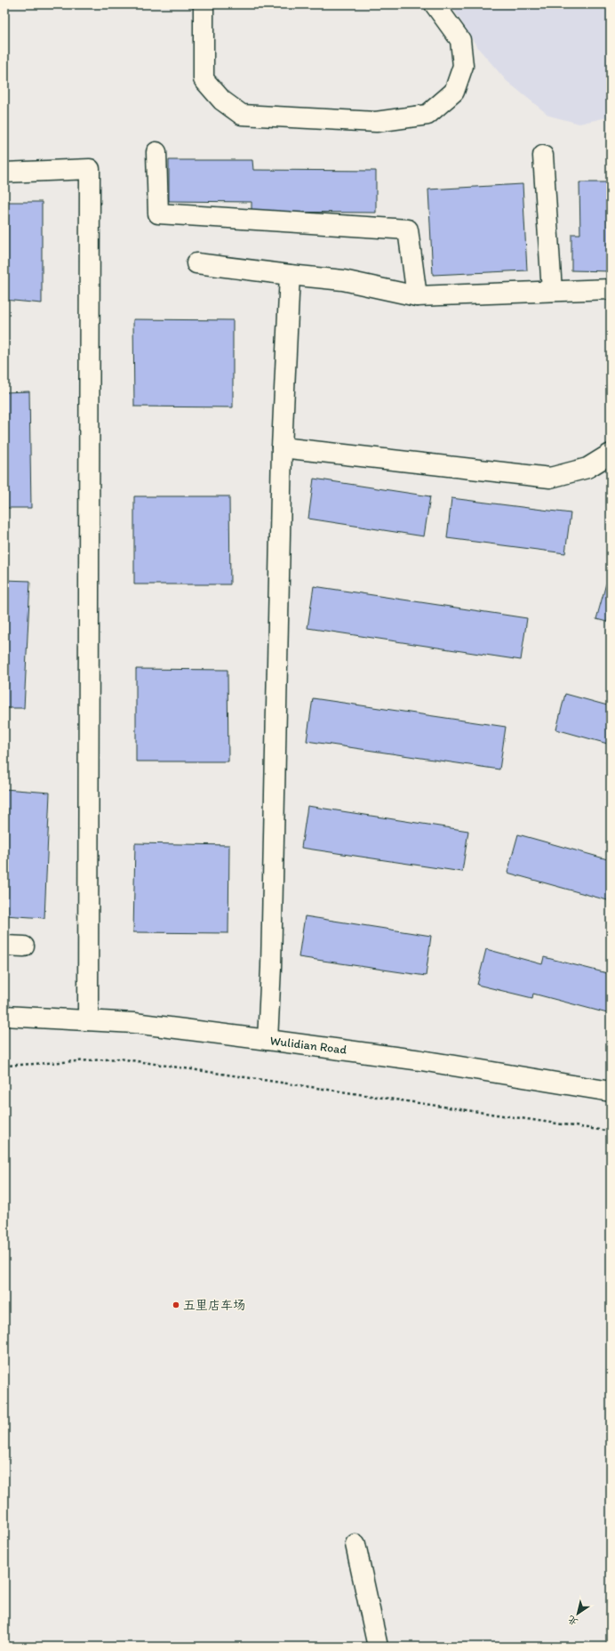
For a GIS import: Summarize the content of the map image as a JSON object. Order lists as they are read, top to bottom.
{
  "streets": {
    "street": ["Wulidian Road"]
  },
  "places": ["五里店车场"],
  "north": "bottom left"
}
